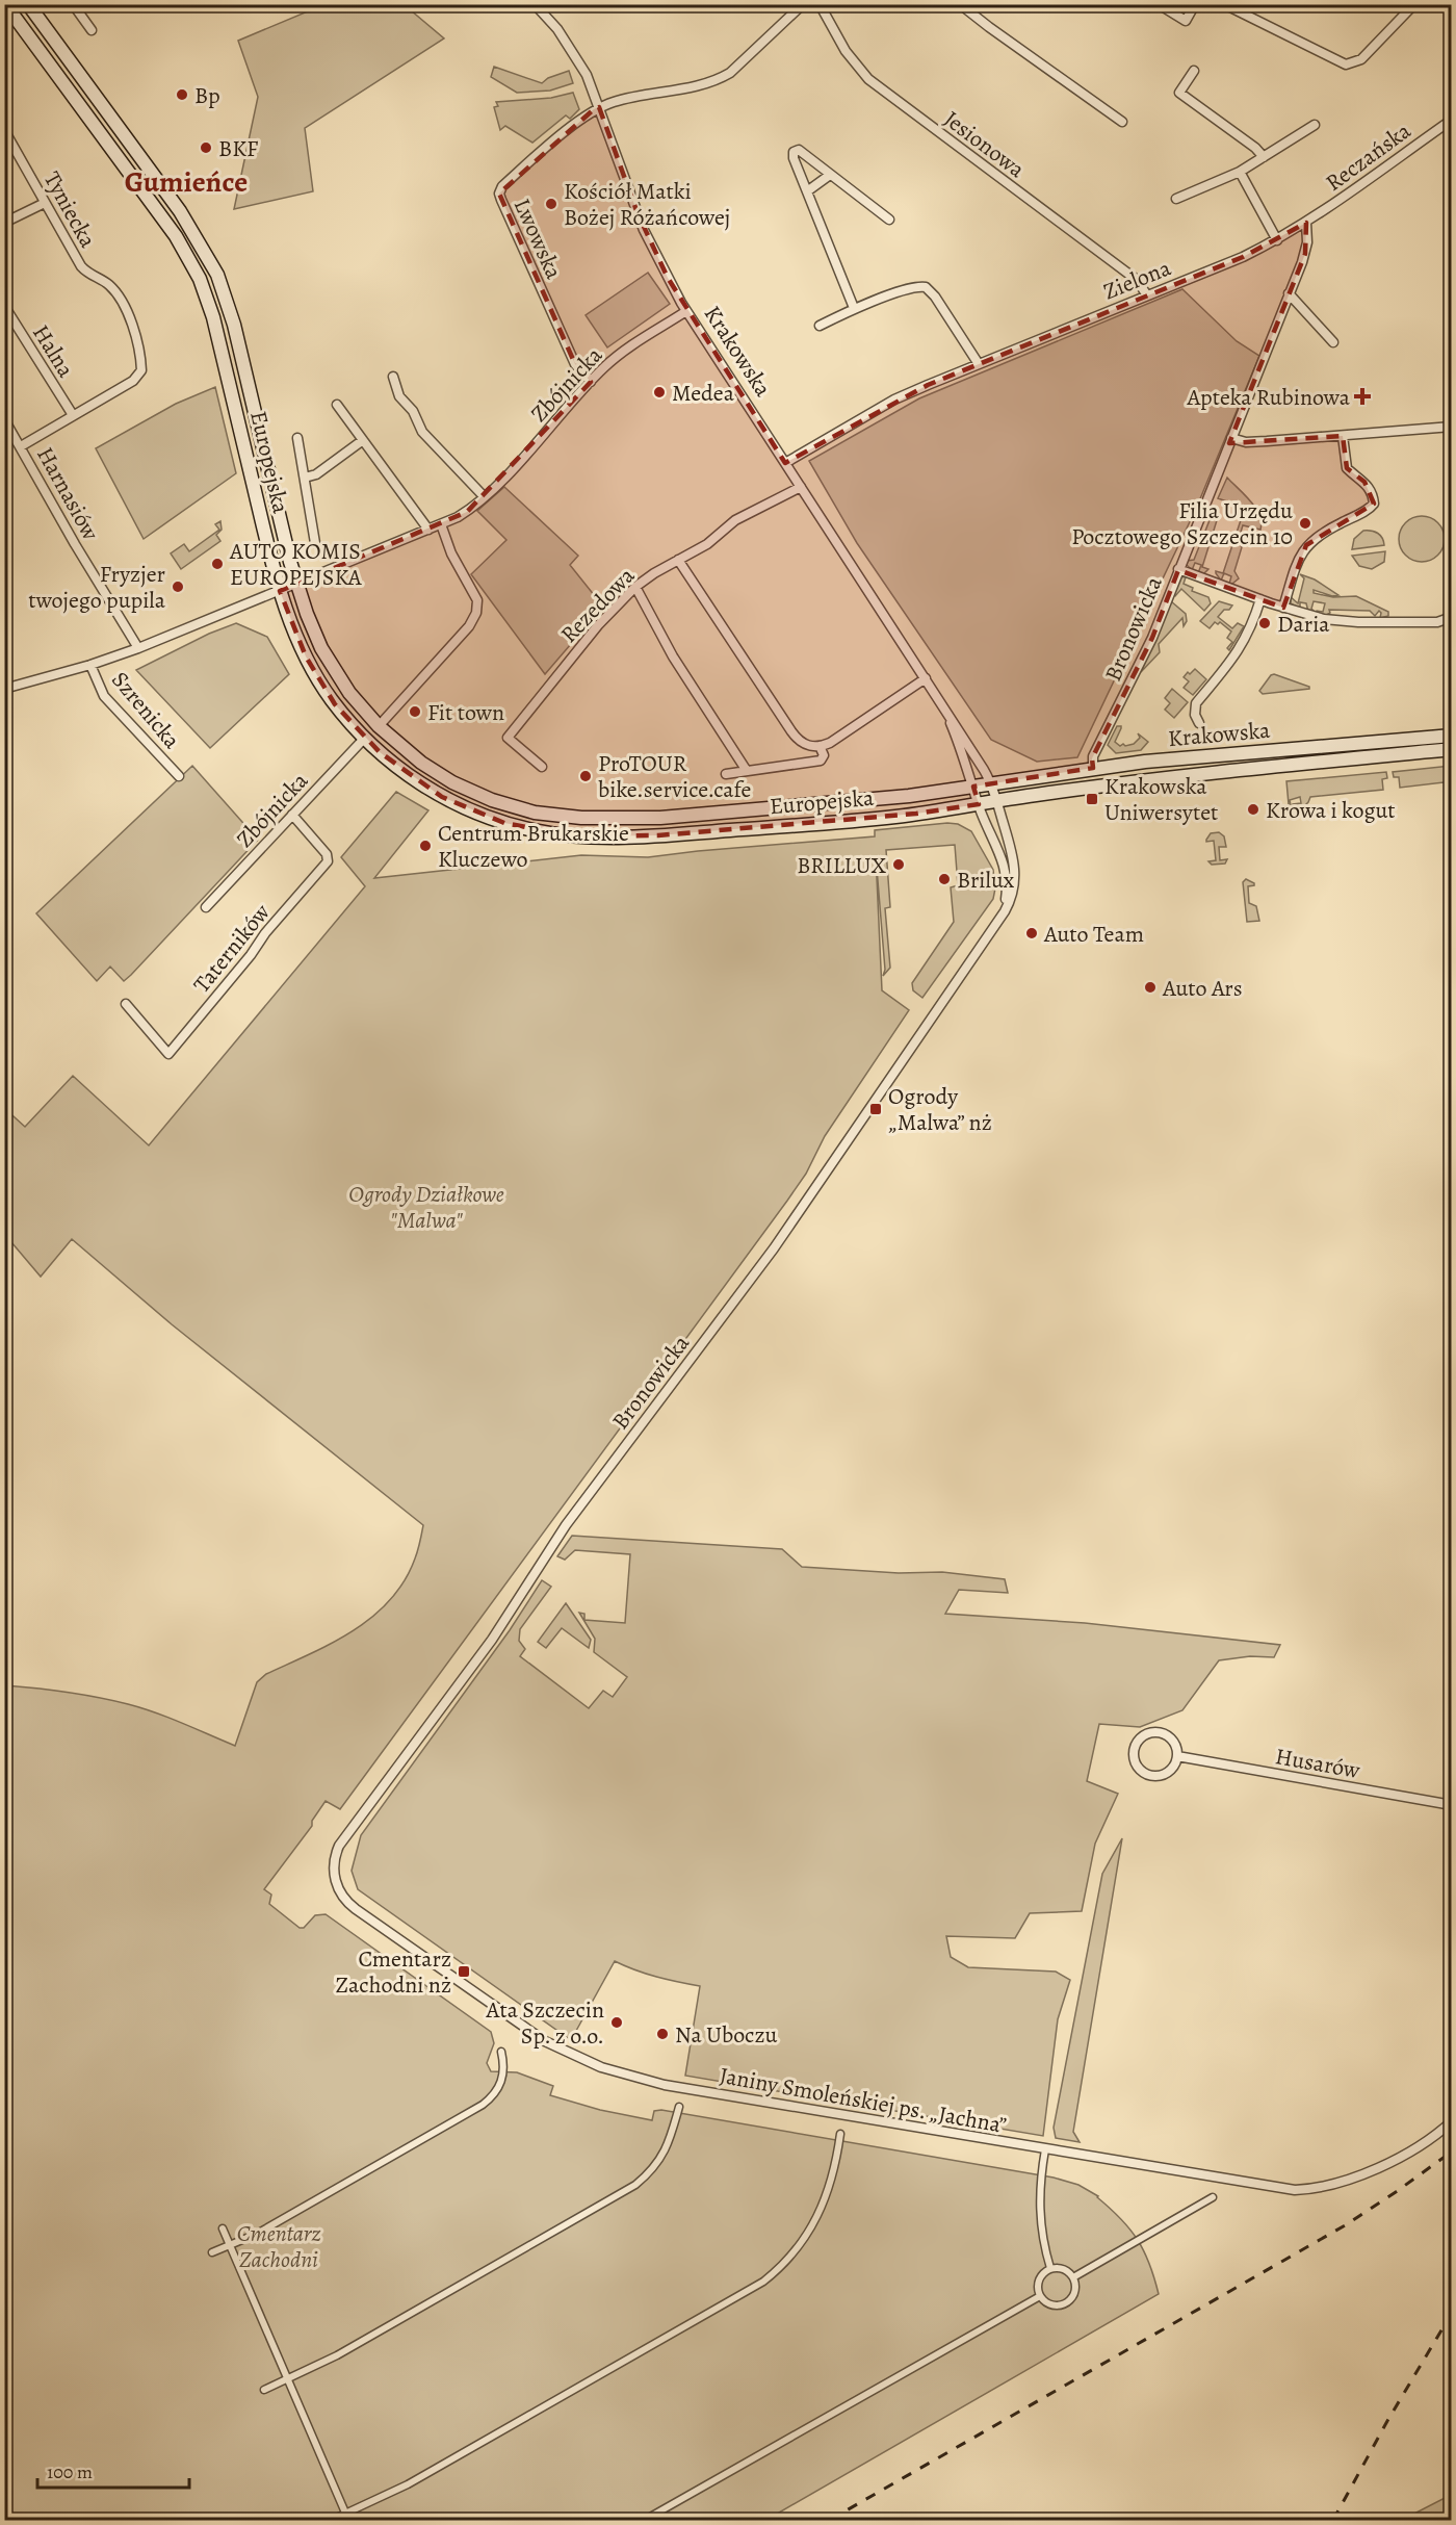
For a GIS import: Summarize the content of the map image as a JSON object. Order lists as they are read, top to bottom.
{
  "streets": {
    "main road": ["Krakowska", "Europejska"],
    "street": [
      "Jesionowa",
      "Reczańska",
      "Tyniecka",
      "Lwowska",
      "Zielona",
      "Halna",
      "Zbójnicka",
      "Harnasiów",
      "Rezedowa",
      "Bronowicka",
      "Szrenicka",
      "Taterników",
      "Husarów",
      "Janiny Smoleńskiej ps. „Jachna”"
    ]
  },
  "crossings": [
    ["Jesionowa", "Zielona"],
    ["Reczańska", "Zielona"],
    ["Reczańska", "Bronowicka"],
    ["Tyniecka", "Halna"],
    ["Tyniecka", "Harnasiów"],
    ["Lwowska", "Krakowska"],
    ["Lwowska", "Zbójnicka"],
    ["Zielona", "Krakowska"],
    ["Zielona", "Bronowicka"],
    ["Krakowska", "Zbójnicka"],
    ["Krakowska", "Europejska"],
    ["Krakowska", "Rezedowa"],
    ["Krakowska", "Bronowicka"],
    ["Zbójnicka", "Europejska"],
    ["Zbójnicka", "Harnasiów"],
    ["Zbójnicka", "Szrenicka"],
    ["Zbójnicka", "Taterników"],
    ["Europejska", "Bronowicka"],
    ["Bronowicka", "Janiny Smoleńskiej ps. „Jachna”"]
  ],
  "districts": ["Gumieńce"],
  "parks": ["Ogrody Działkowe \"Malwa\"", "Cmentarz Zachodni"],
  "places": {
    "other": [
      "Bp",
      "BKF",
      "Kościół Matki Bożej Różańcowej",
      "Medea",
      "Filia Urzędu Pocztowego Szczecin 10",
      "AUTO KOMIS EUROPEJSKA",
      "Fryzjer twojego pupila",
      "Daria",
      "Fit town",
      "ProTOUR bike.service.cafe",
      "Krowa i kogut",
      "Centrum Brukarskie Kluczewo",
      "BRILLUX",
      "Brilux",
      "Auto Team",
      "Auto Ars",
      "Ata Szczecin Sp. z o.o.",
      "Na Uboczu"
    ],
    "health": ["Apteka Rubinowa"],
    "transit": ["Krakowska Uniwersytet", "Ogrody „Malwa” nż", "Cmentarz Zachodni nż"]
  },
  "scale_bar": "100 m"
}
